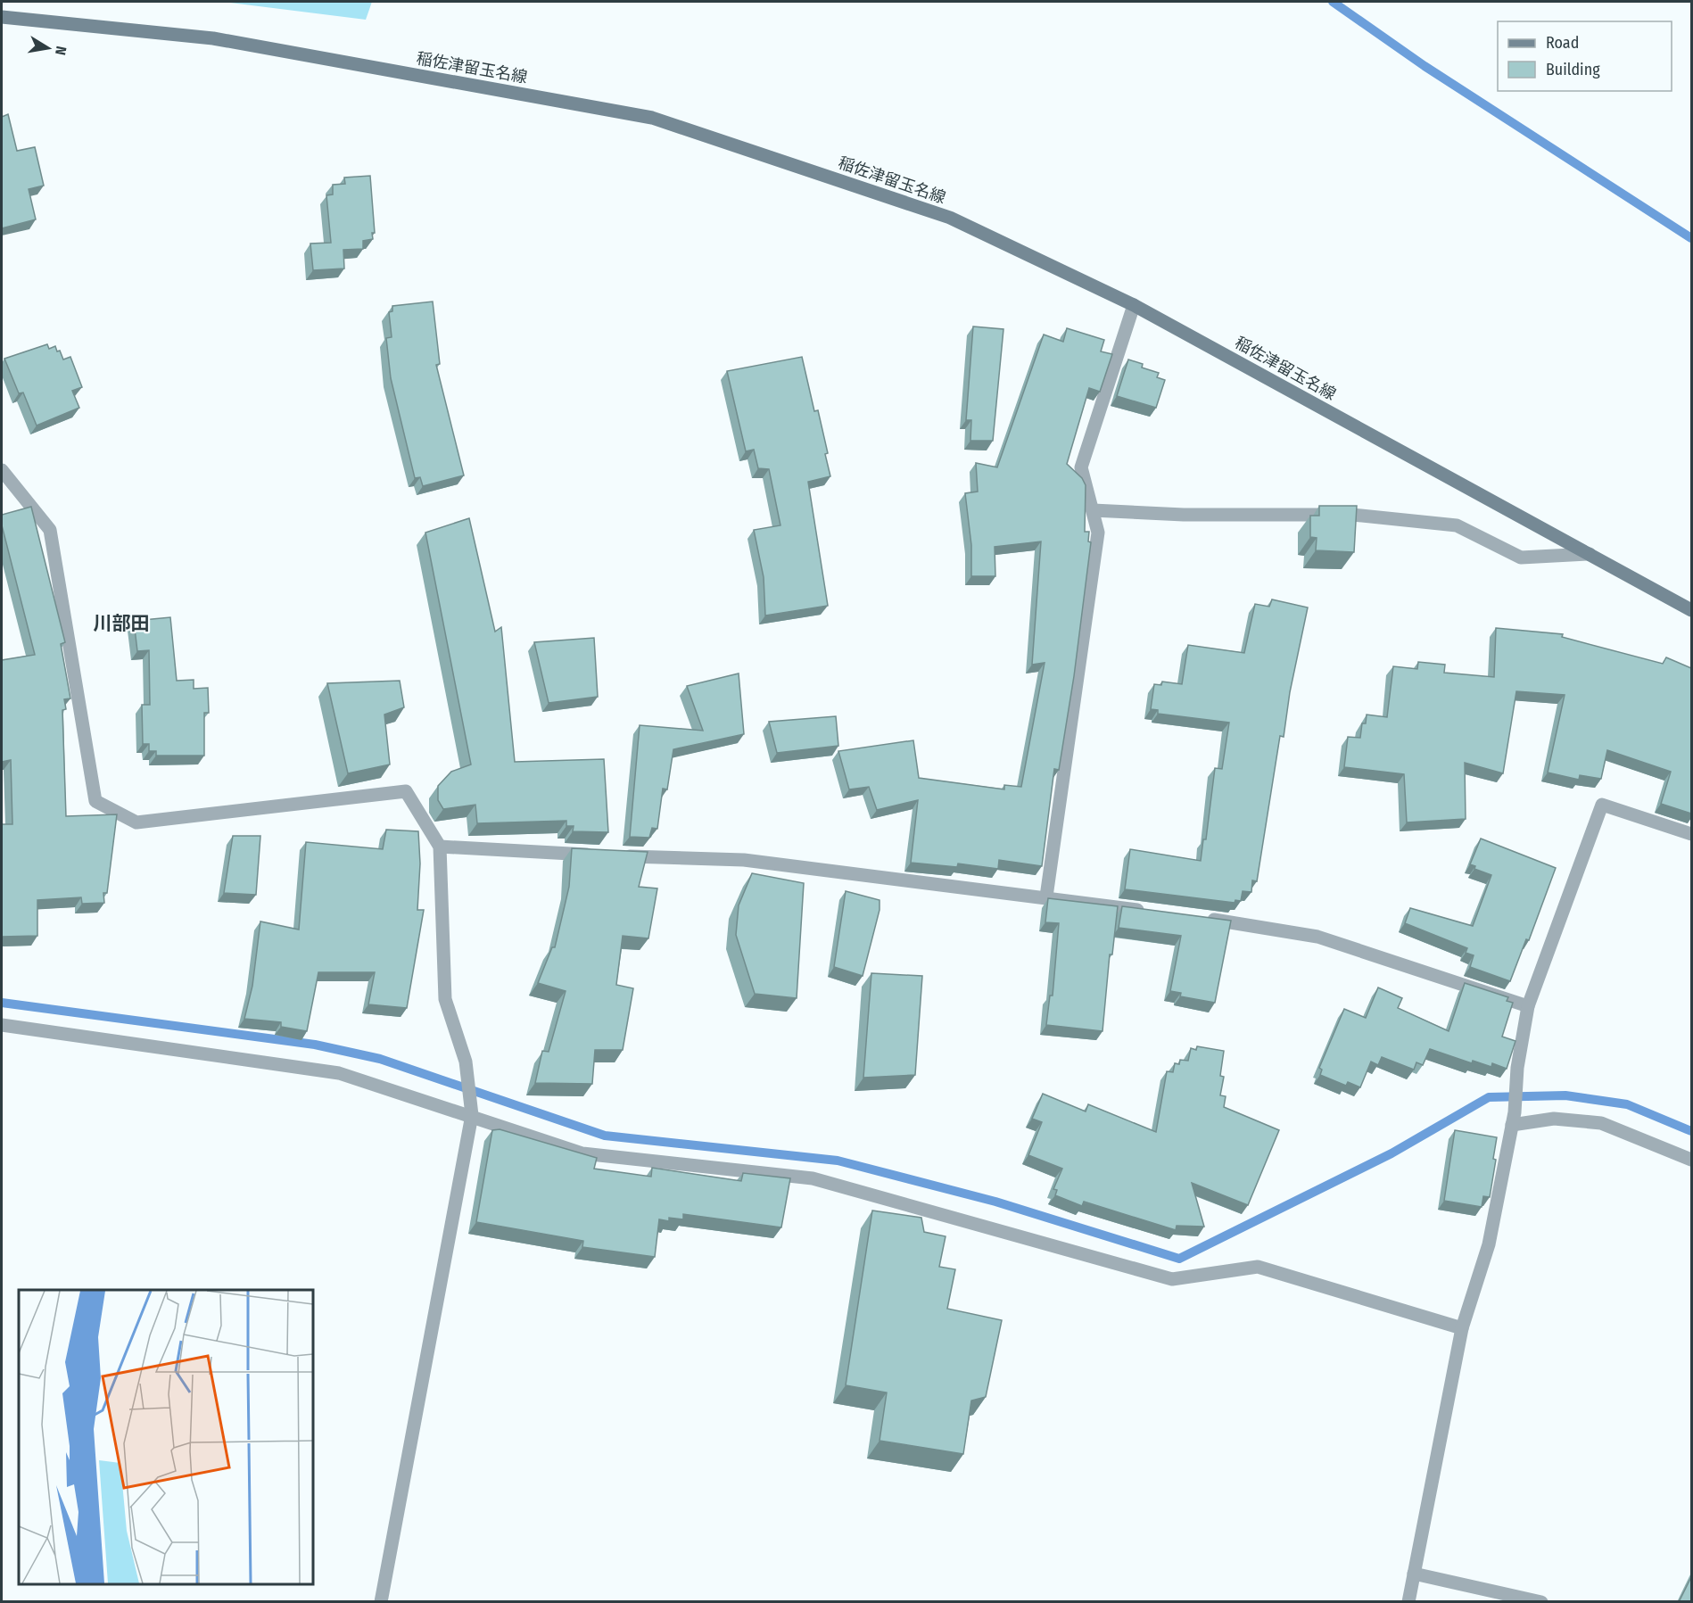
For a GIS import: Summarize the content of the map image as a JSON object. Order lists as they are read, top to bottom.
{
  "streets": {
    "main road": ["稲佐津留玉名線"]
  },
  "districts": ["川部田"],
  "legend": ["Road", "Building"],
  "north": "right"
}
